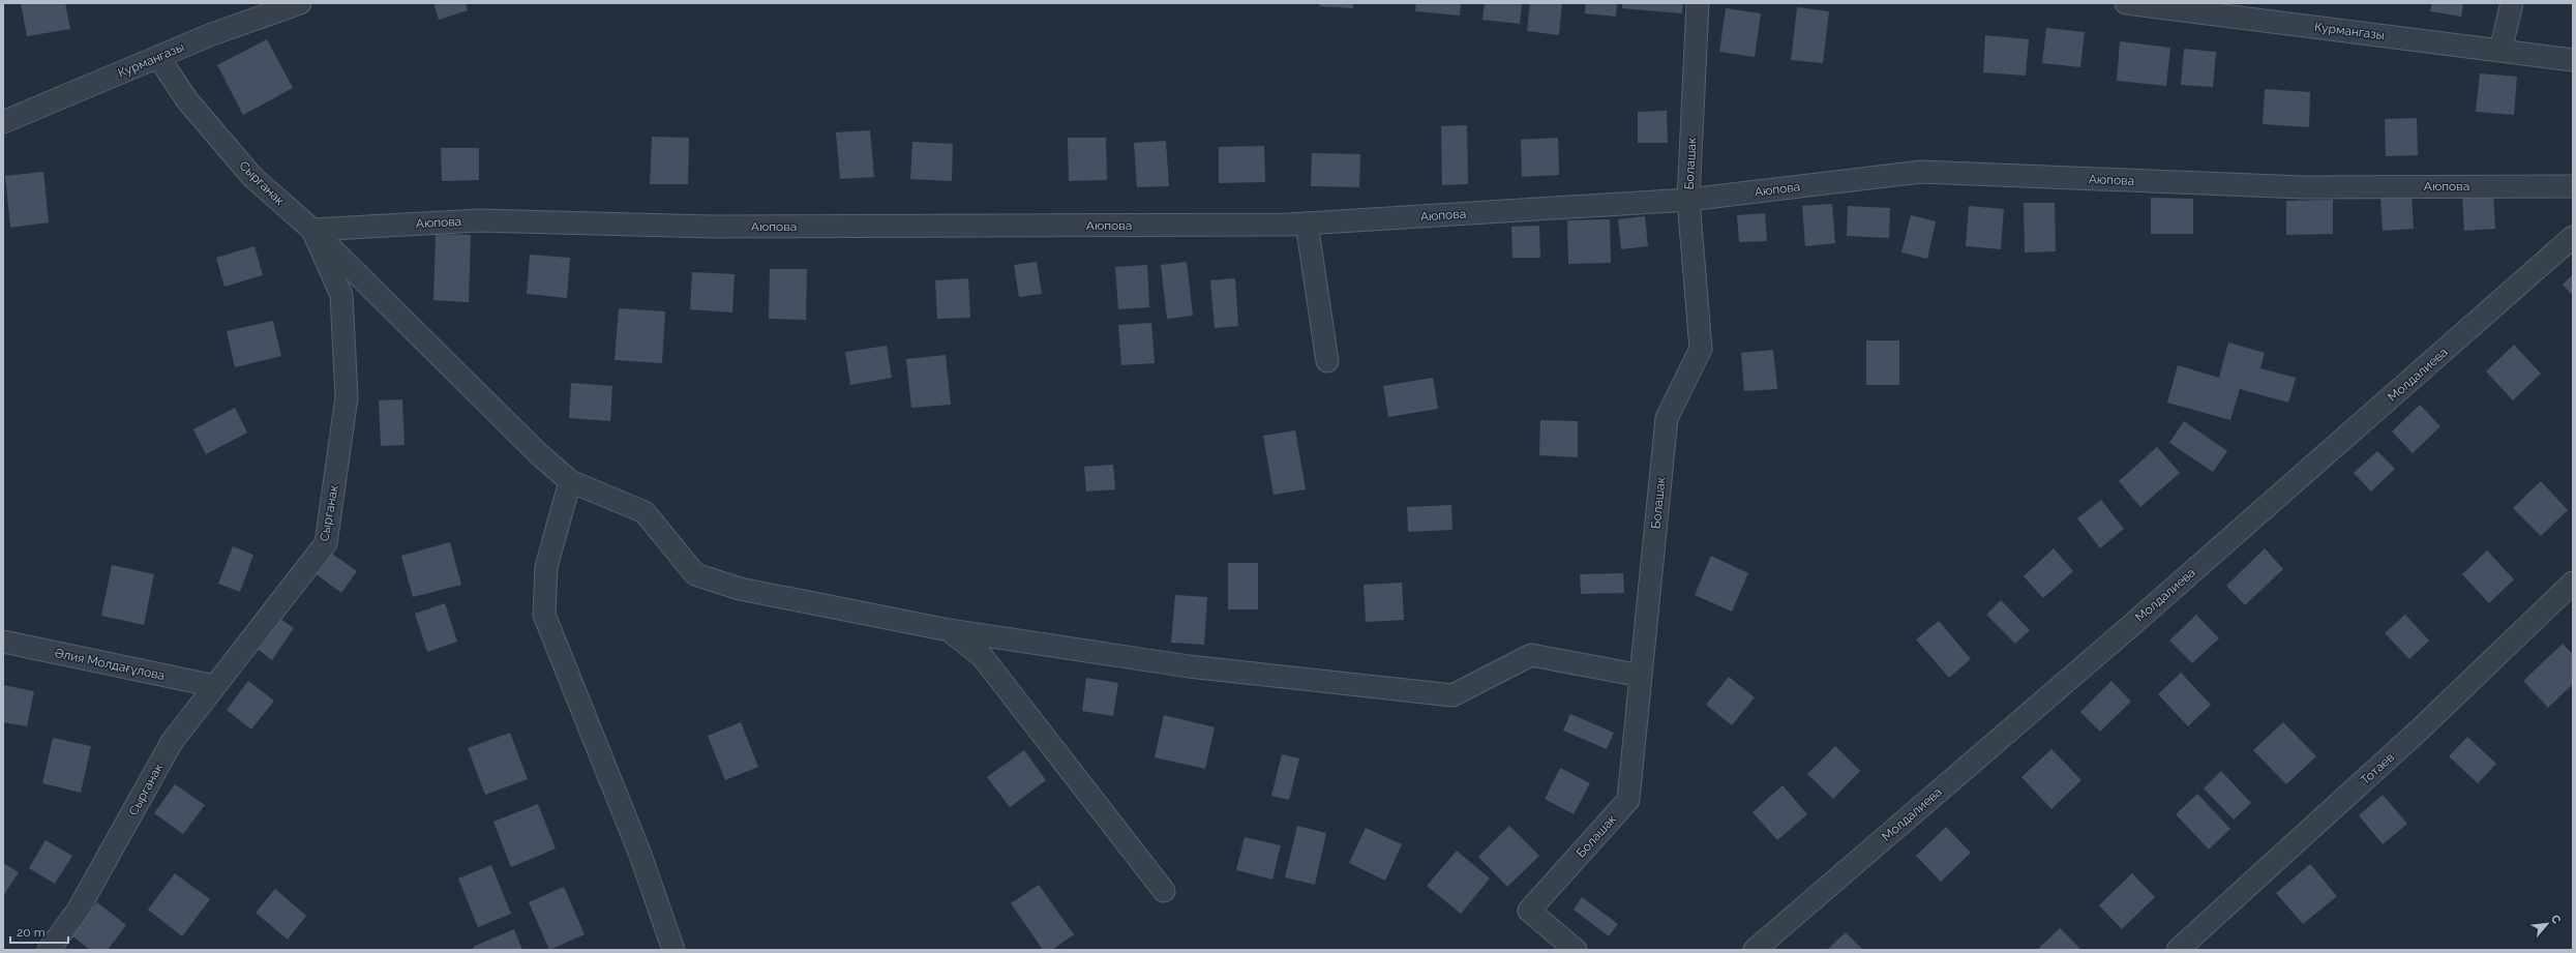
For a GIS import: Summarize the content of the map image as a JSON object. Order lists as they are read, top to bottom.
{
  "streets": {
    "street": [
      "Курмангазы",
      "Болашак",
      "Аюпова",
      "Сырганак",
      "Молдалиева",
      "Әлия Молдағұлова",
      "Тотаев"
    ]
  },
  "crossings": [
    ["Курмангазы", "Сырганак"],
    ["Болашак", "Аюпова"],
    ["Аюпова", "Сырганак"],
    ["Сырганак", "Әлия Молдағұлова"]
  ],
  "scale_bar": "20 m",
  "north": "top right"
}
